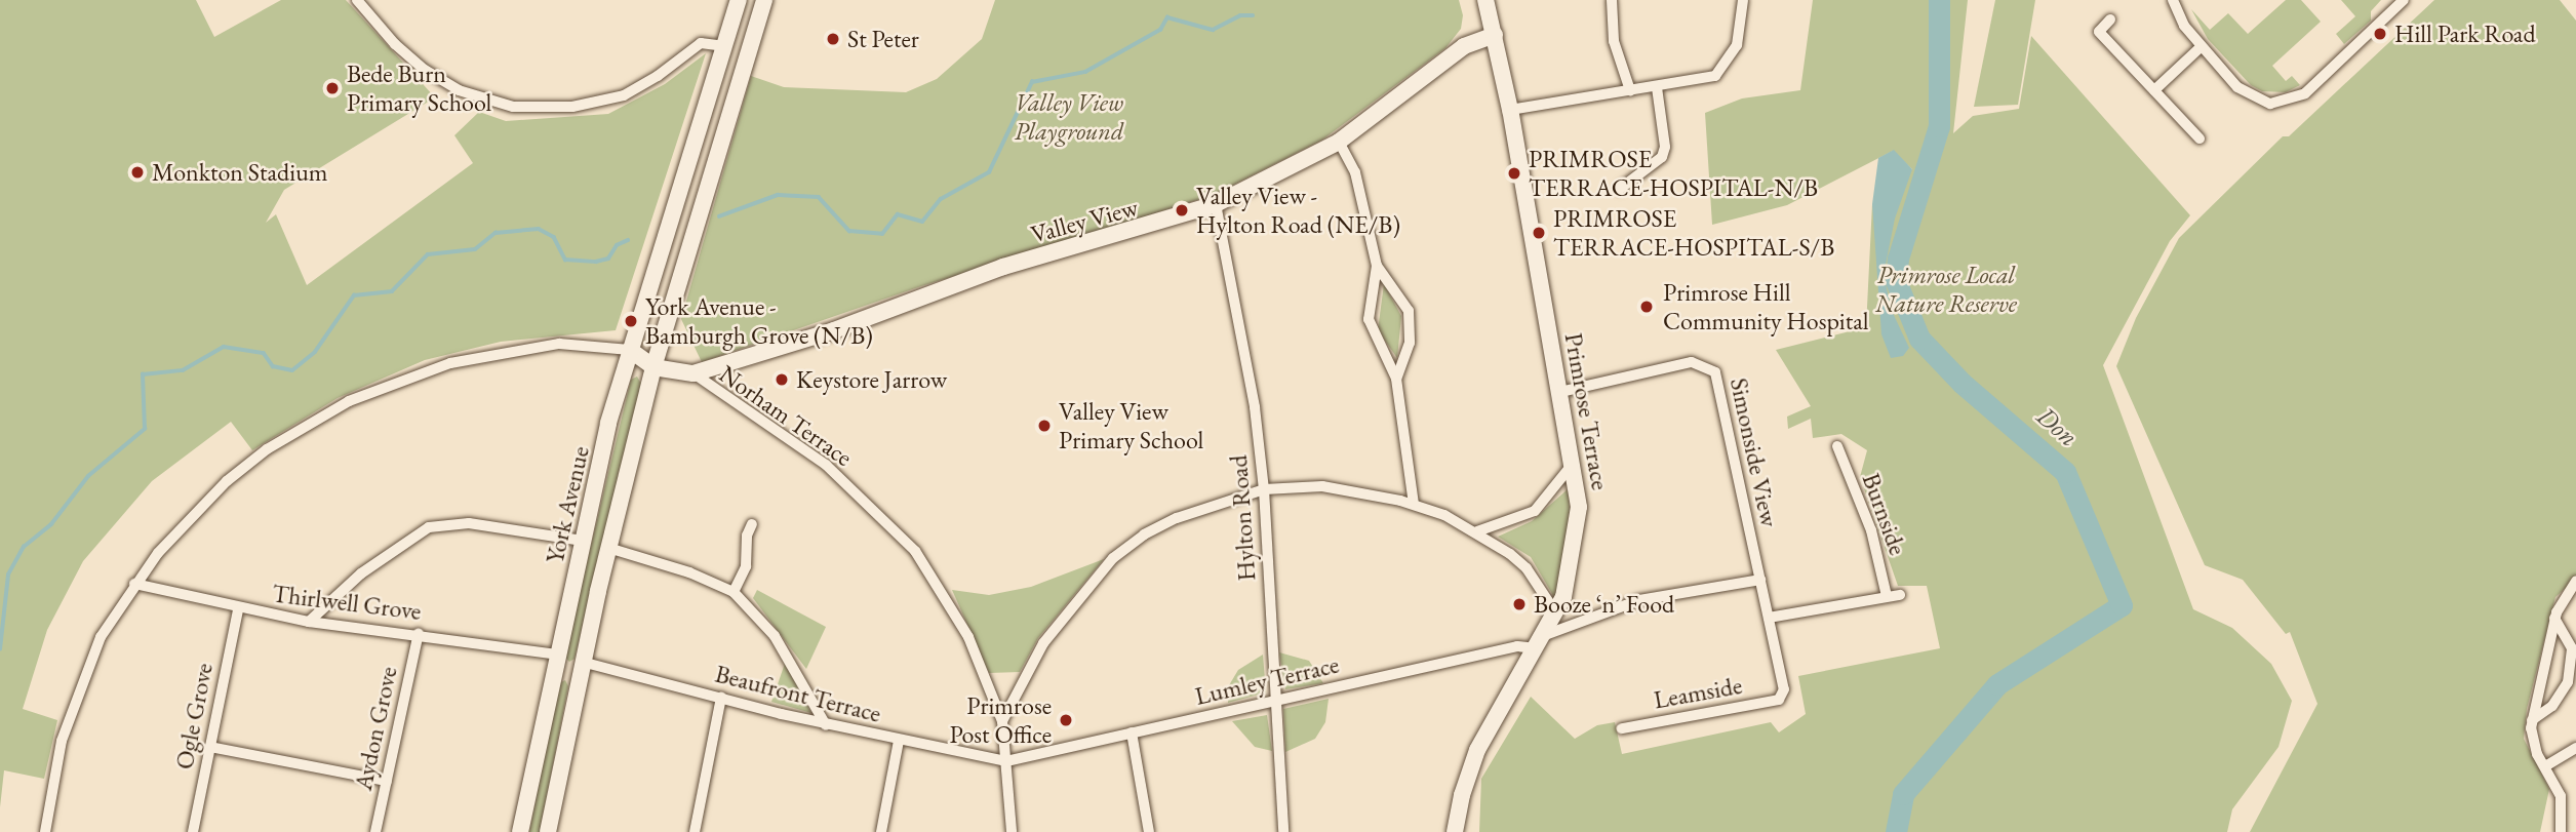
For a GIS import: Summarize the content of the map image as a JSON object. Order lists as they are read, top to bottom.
{
  "streets": {
    "main road": ["Valley View", "Primrose Terrace", "York Avenue"],
    "street": [
      "Norham Terrace",
      "Simonside View",
      "Burnside",
      "Hylton Road",
      "Thirlwell Grove",
      "Lumley Terrace",
      "Leamside",
      "Beaufront Terrace",
      "Ogle Grove",
      "Aydon Grove"
    ]
  },
  "crossings": [
    ["Valley View", "Primrose Terrace"],
    ["Valley View", "Norham Terrace"],
    ["Valley View", "York Avenue"],
    ["Valley View", "Hylton Road"],
    ["Primrose Terrace", "Simonside View"],
    ["Primrose Terrace", "Lumley Terrace"],
    ["Norham Terrace", "Lumley Terrace"],
    ["Norham Terrace", "Beaufront Terrace"],
    ["Simonside View", "Burnside"],
    ["Simonside View", "Lumley Terrace"],
    ["Simonside View", "Leamside"],
    ["York Avenue", "Thirlwell Grove"],
    ["York Avenue", "Beaufront Terrace"],
    ["Hylton Road", "Lumley Terrace"],
    ["Thirlwell Grove", "Ogle Grove"],
    ["Thirlwell Grove", "Aydon Grove"],
    ["Lumley Terrace", "Beaufront Terrace"]
  ],
  "water": ["Don"],
  "parks": ["Valley View Playground", "Primrose Local Nature Reserve"],
  "places": [
    "Hill Park Road",
    "St Peter",
    "Bede Burn Primary School",
    "Monkton Stadium",
    "PRIMROSE TERRACE-HOSPITAL-N/B",
    "Valley View - Hylton Road (NE/B)",
    "PRIMROSE TERRACE-HOSPITAL-S/B",
    "Primrose Hill Community Hospital",
    "York Avenue - Bamburgh Grove (N/B)",
    "Keystore Jarrow",
    "Valley View Primary School",
    "Booze ‘n’ Food",
    "Primrose Post Office"
  ]
}
